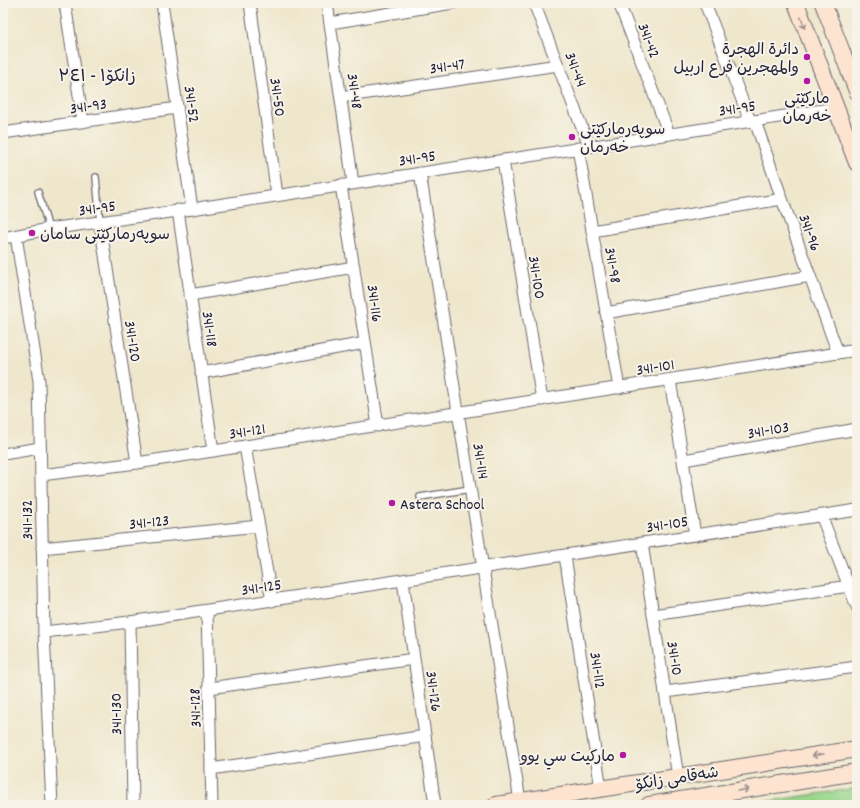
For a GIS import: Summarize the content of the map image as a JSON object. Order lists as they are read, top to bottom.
{
  "streets": {
    "main road": ["شەقامی زانکۆ"],
    "street": [
      "341-42",
      "341-47",
      "341-44",
      "341-48",
      "341-50",
      "341-52",
      "341-93",
      "341-95",
      "341-96",
      "341-98",
      "341-100",
      "341-116",
      "341-118",
      "341-120",
      "341-101",
      "341-103",
      "341-121",
      "341-114",
      "341-132",
      "341-123",
      "341-105",
      "341-125",
      "341-10",
      "341-112",
      "341-126",
      "341-128",
      "341-130"
    ]
  },
  "crossings": [
    ["341-42", "341-95"],
    ["341-47", "341-44"],
    ["341-47", "341-48"],
    ["341-44", "341-95"],
    ["341-48", "341-95"],
    ["341-50", "341-95"],
    ["341-52", "341-93"],
    ["341-52", "341-95"],
    ["341-95", "341-96"],
    ["341-95", "341-98"],
    ["341-95", "341-100"],
    ["341-95", "341-116"],
    ["341-95", "341-118"],
    ["341-95", "341-120"],
    ["341-95", "341-114"],
    ["341-95", "341-132"],
    ["341-96", "341-101"],
    ["341-98", "341-101"],
    ["341-100", "341-101"],
    ["341-116", "341-121"],
    ["341-118", "341-121"],
    ["341-120", "341-121"],
    ["341-101", "341-121"],
    ["341-101", "341-114"],
    ["341-121", "341-114"],
    ["341-121", "341-132"],
    ["341-114", "341-105"],
    ["341-114", "341-125"],
    ["341-114", "شەقامی زانکۆ"],
    ["341-132", "341-123"],
    ["341-132", "341-125"],
    ["341-105", "341-125"],
    ["341-105", "341-10"],
    ["341-105", "341-112"],
    ["341-125", "341-126"],
    ["341-125", "341-128"],
    ["341-125", "341-130"],
    ["341-10", "شەقامی زانکۆ"],
    ["341-112", "شەقامی زانکۆ"]
  ],
  "districts": ["زانکۆ١ - ٣٤١"],
  "places": [
    "دائرة الهجرة والمهجرين فرع اربيل",
    "مارکێتی خەرمان",
    "سوپەرمارکێتی خەرمان",
    "سوپەرمارکێتی سامان",
    "Astera School",
    "ماركيت سي يوو"
  ]
}
